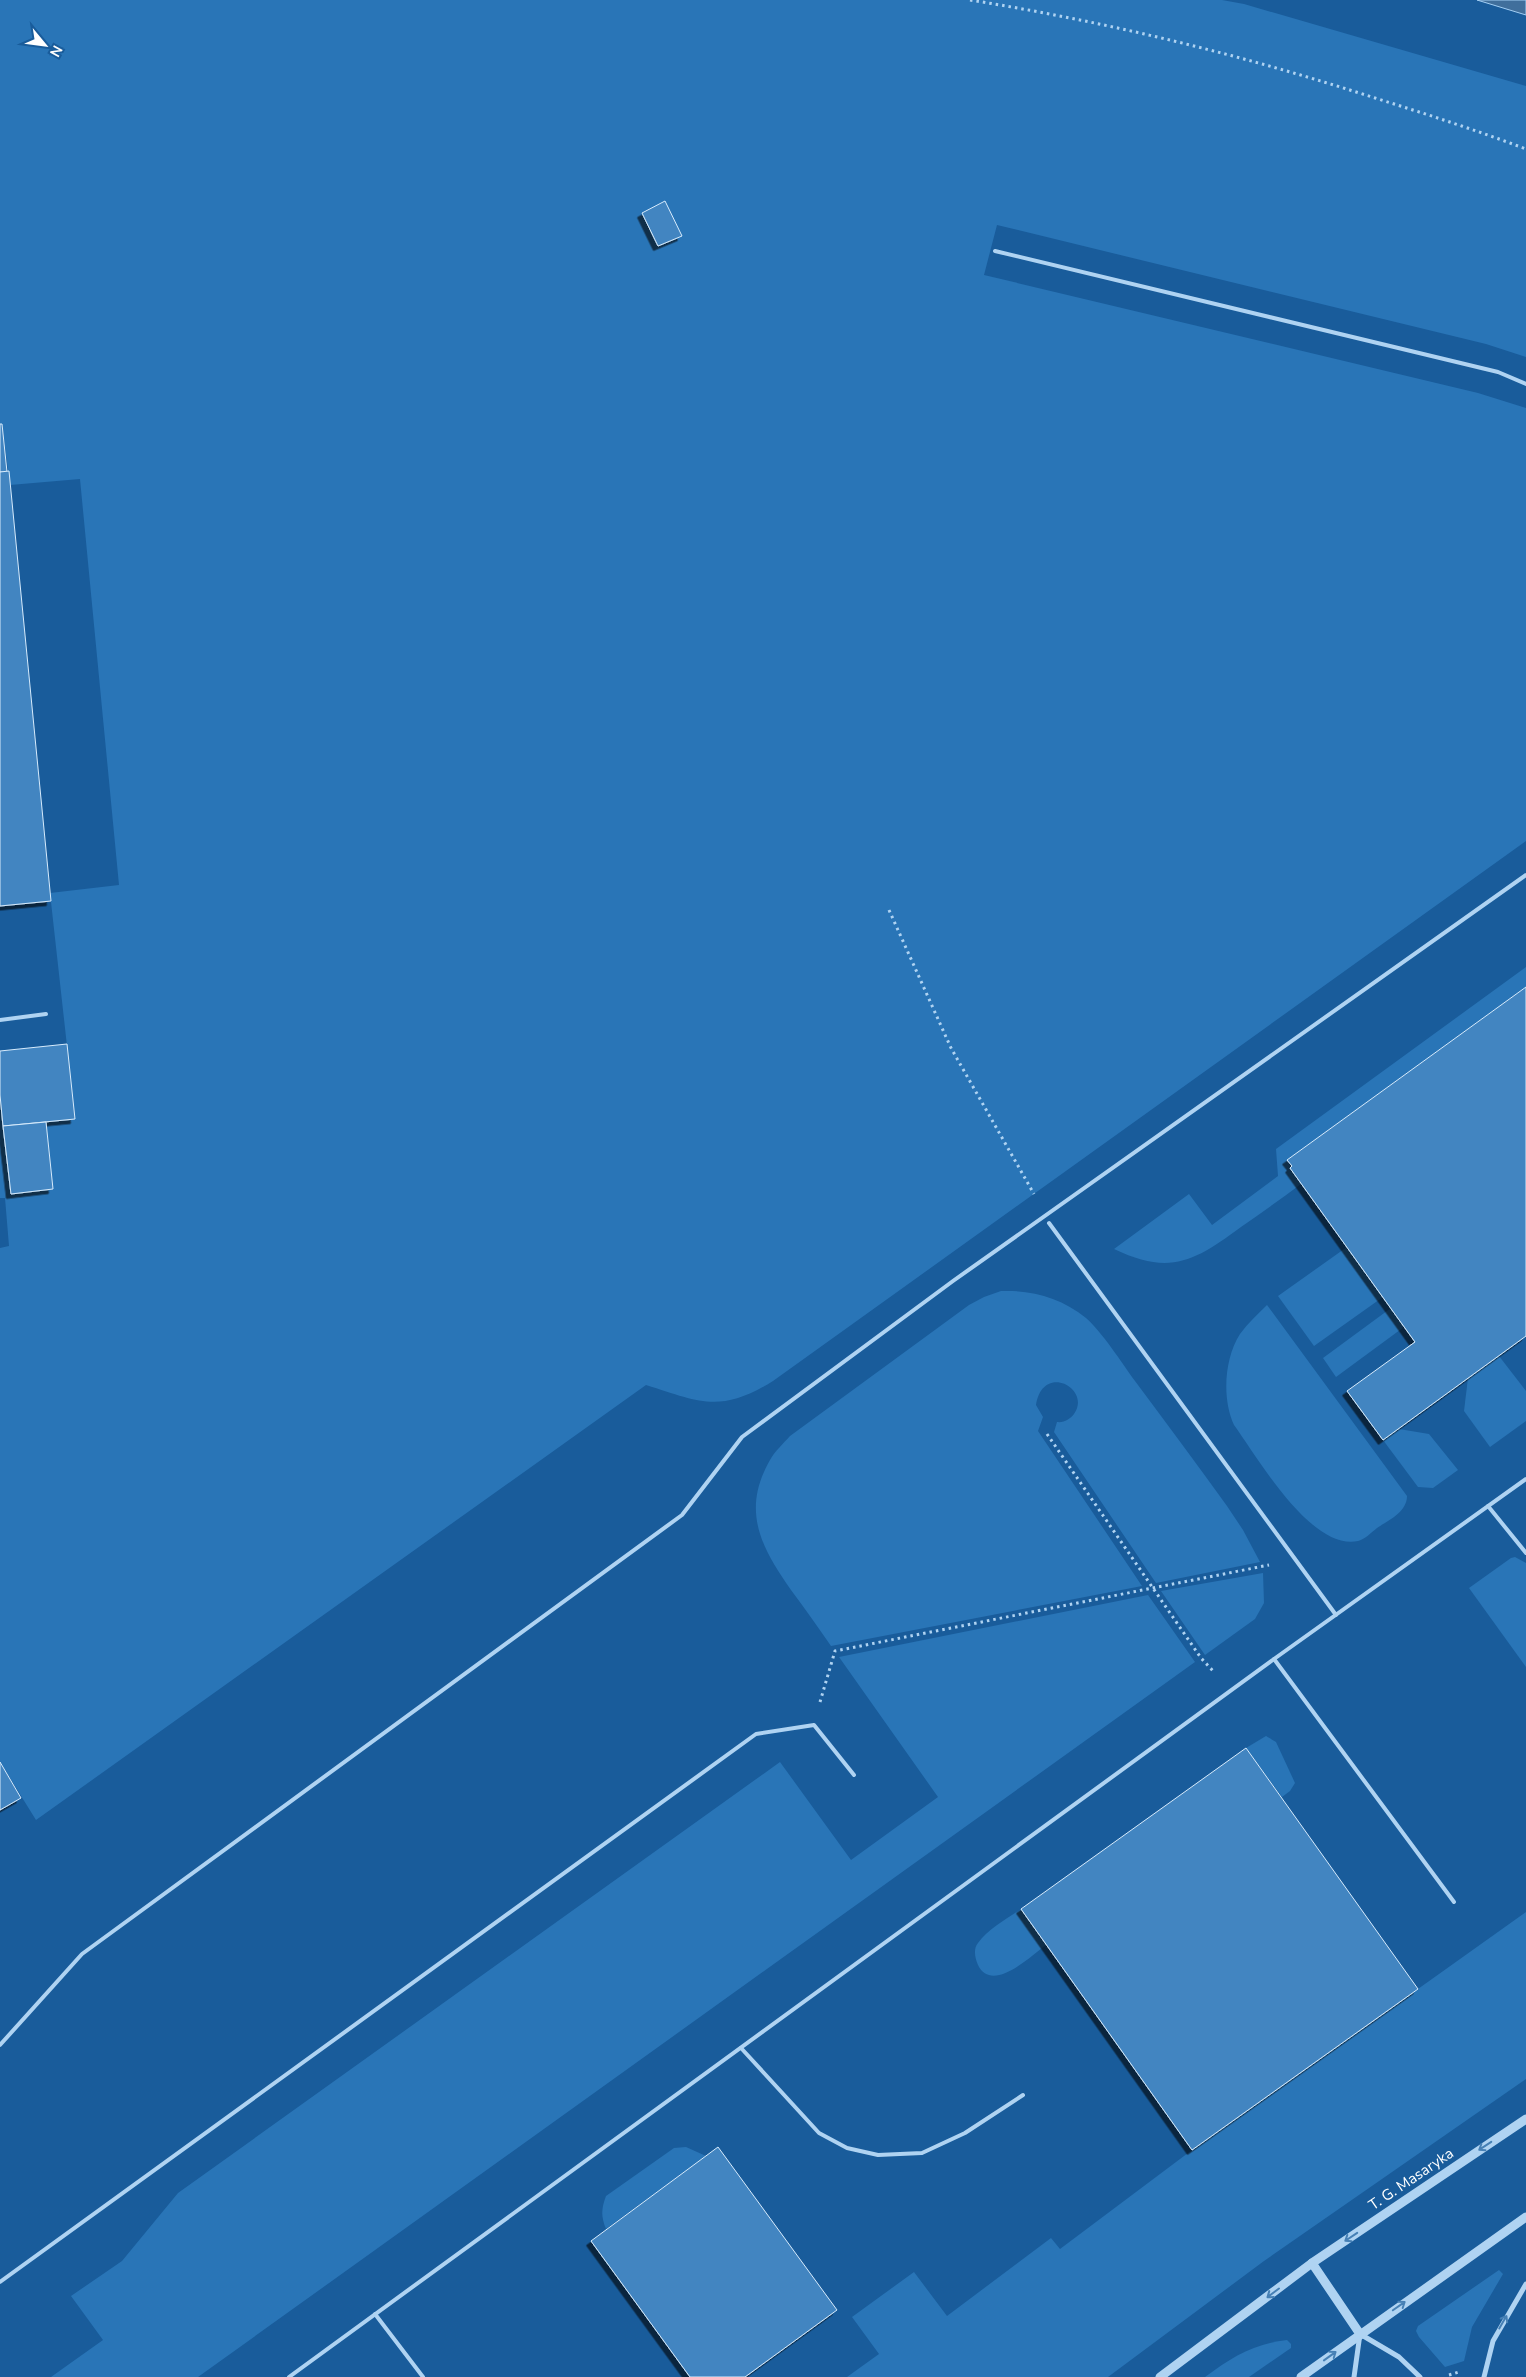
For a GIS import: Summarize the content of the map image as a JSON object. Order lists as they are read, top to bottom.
{
  "streets": {
    "street": ["T. G. Masaryka"]
  },
  "one_way": ["T. G. Masaryka"],
  "north": "bottom right"
}
